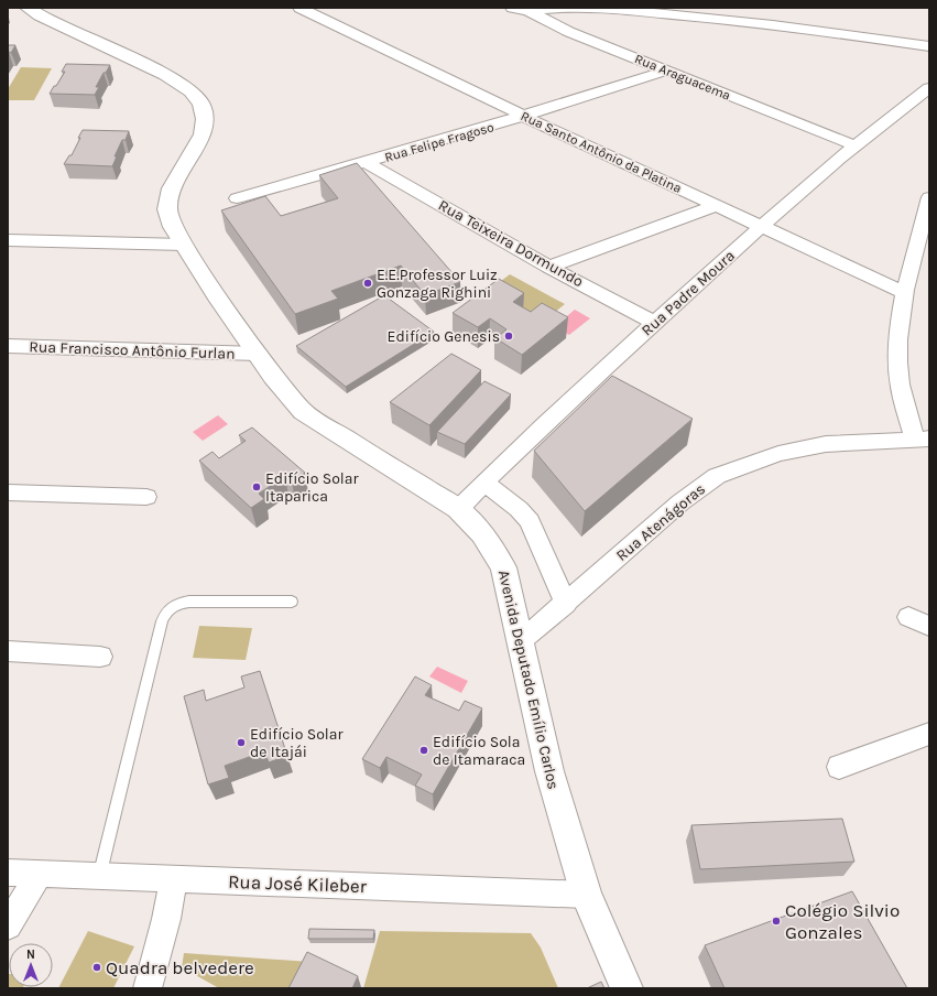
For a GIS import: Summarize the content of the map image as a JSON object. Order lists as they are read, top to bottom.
{
  "streets": {
    "main road": ["Avenida Deputado Emílio Carlos"],
    "street": [
      "Rua Araguacema",
      "Rua Felipe Fragoso",
      "Rua Santo Antônio da Platina",
      "Rua Teixeira Dormundo",
      "Rua Padre Moura",
      "Rua Francisco Antônio Furlan",
      "Rua Atenágoras",
      "Rua José Kileber"
    ]
  },
  "crossings": [
    ["Rua Araguacema", "Rua Felipe Fragoso"],
    ["Rua Araguacema", "Rua Padre Moura"],
    ["Rua Felipe Fragoso", "Rua Santo Antônio da Platina"],
    ["Rua Felipe Fragoso", "Rua Teixeira Dormundo"],
    ["Rua Santo Antônio da Platina", "Rua Padre Moura"],
    ["Rua Teixeira Dormundo", "Rua Padre Moura"],
    ["Rua Padre Moura", "Avenida Deputado Emílio Carlos"],
    ["Rua Francisco Antônio Furlan", "Avenida Deputado Emílio Carlos"],
    ["Rua Atenágoras", "Avenida Deputado Emílio Carlos"],
    ["Avenida Deputado Emílio Carlos", "Rua José Kileber"]
  ],
  "places": [
    "E.E.Professor Luiz Gonzaga Righini",
    "Edifício Genesis",
    "Edifício Solar Itaparica",
    "Edifício Solar de Itajái",
    "Edifício Sola de Itamaraca",
    "Colégio Silvio Gonzales",
    "Quadra belvedere"
  ],
  "north": "top"
}
